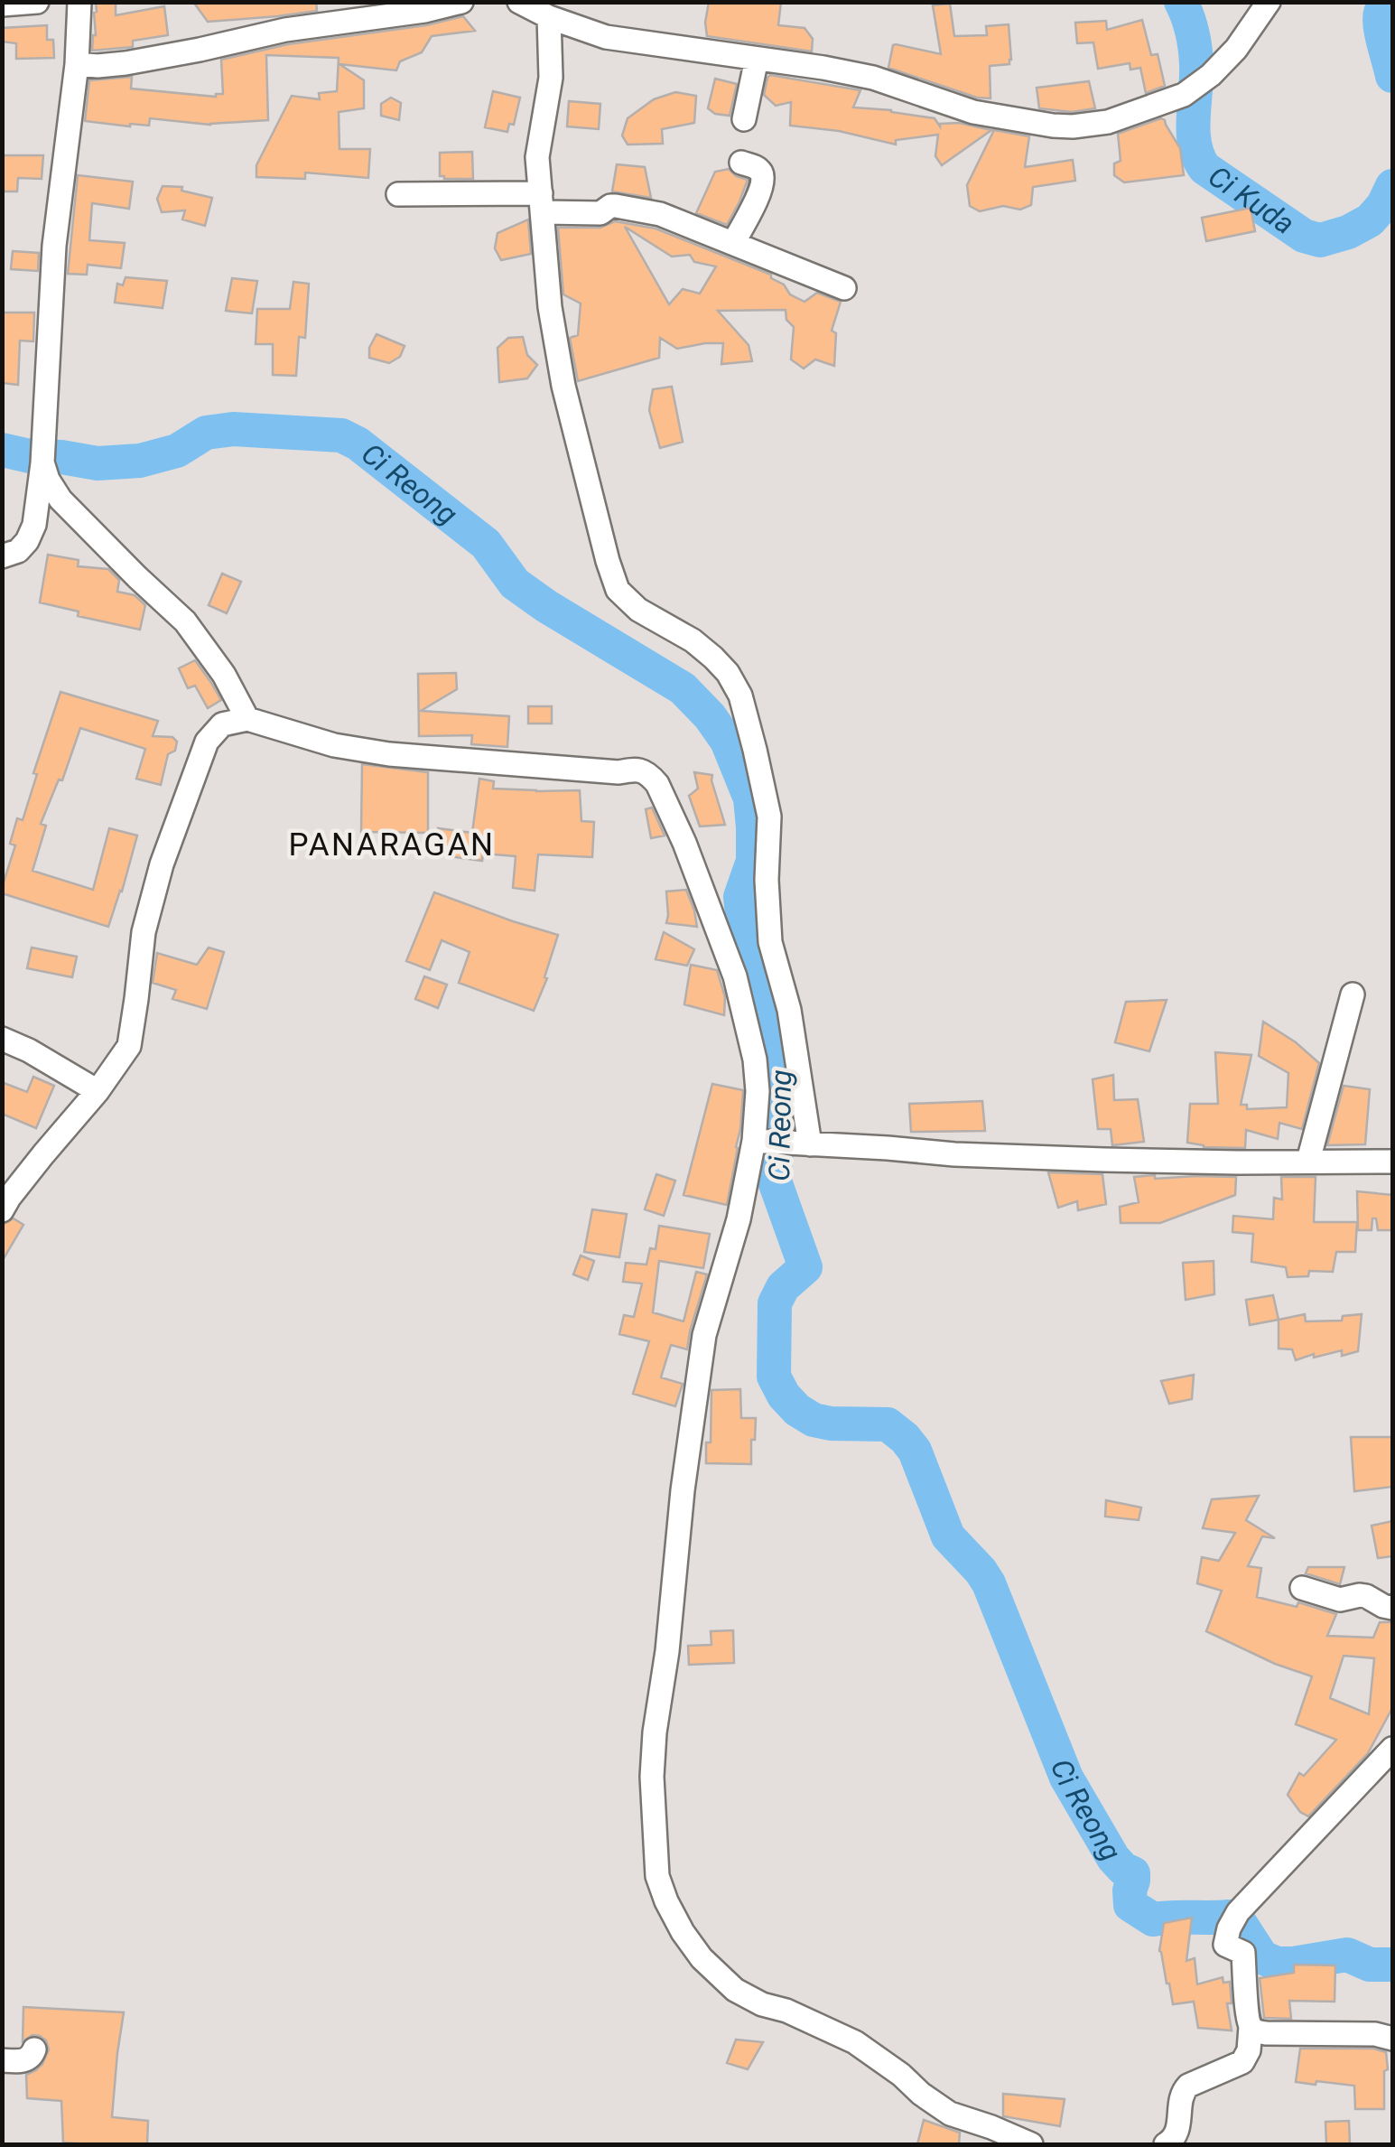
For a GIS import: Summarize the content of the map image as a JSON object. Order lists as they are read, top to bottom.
{
  "districts": ["PANARAGAN"],
  "water": ["Ci Kuda", "Ci Reong"]
}
